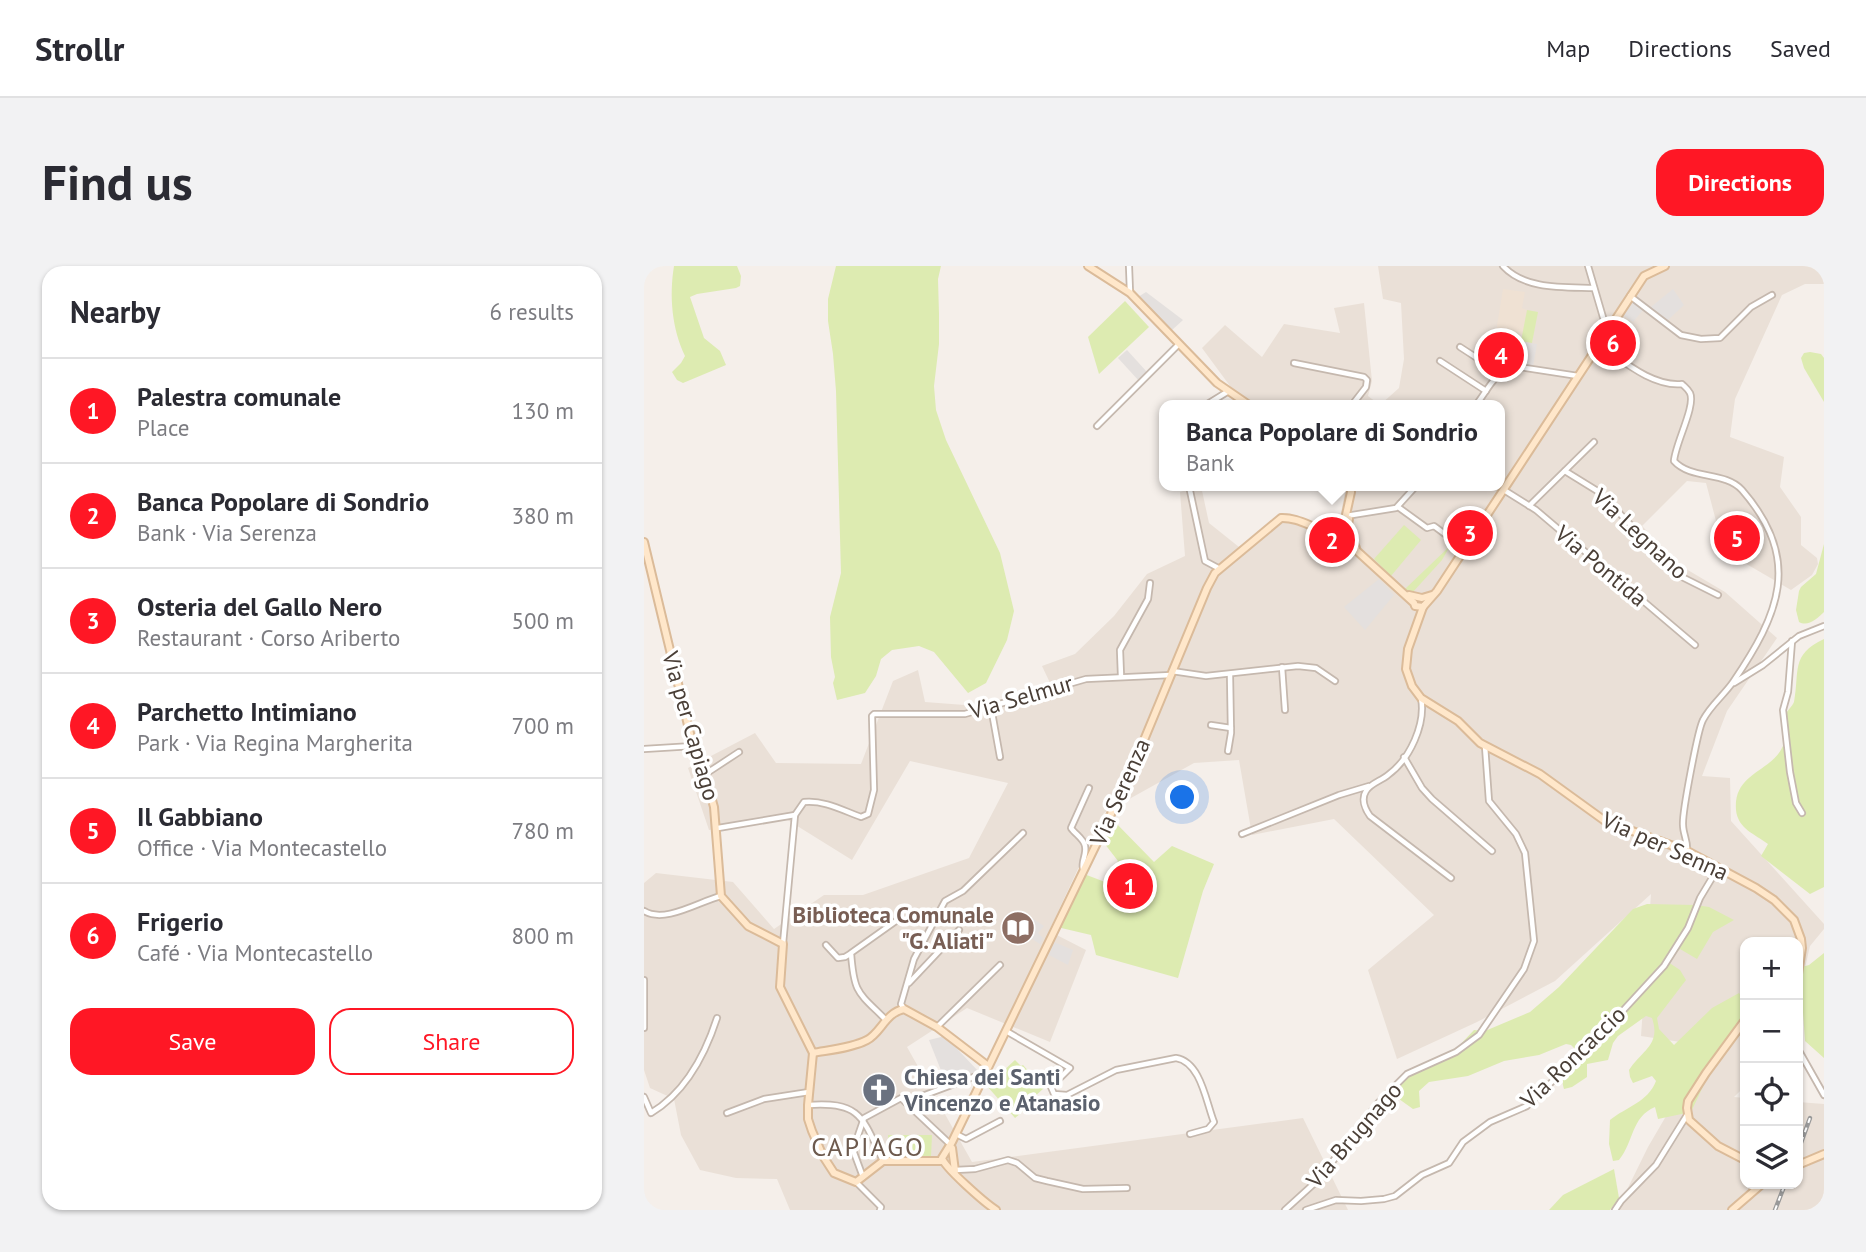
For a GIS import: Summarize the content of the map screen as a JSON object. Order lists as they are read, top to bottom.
{
  "streets": {
    "street": [
      "Via Legnano",
      "Via Pontida",
      "Via Selmur",
      "Via per Capiago",
      "Via Serenza",
      "Via per Senna",
      "Via Roncaccio",
      "Via Brugnago"
    ]
  },
  "crossings": [
    ["Via Selmur", "Via Serenza"],
    ["Via per Senna", "Via Roncaccio"],
    ["Via per Senna", "Via Brugnago"]
  ],
  "districts": ["CAPIAGO"],
  "places": {
    "library": ["Biblioteca Comunale \"G. Aliati\""],
    "church": ["Chiesa dei Santi Vincenzo e Atanasio"]
  },
  "page": {
    "header": "Strollr",
    "nav": ["Map", "Directions", "Saved"],
    "buttons": [
      "Directions",
      ["Save", "Share"]
    ],
    "title": "Find us",
    "heading": ["Nearby", "6 results"],
    "pins": [
      "6",
      "4",
      "3",
      "5",
      "2",
      "1"
    ],
    "list": [
      {
        "mark": "1",
        "name": "Palestra comunale",
        "note": "Place",
        "value": "130 m"
      },
      {
        "mark": "2",
        "name": "Banca Popolare di Sondrio",
        "note": "Bank · Via Serenza",
        "value": "380 m"
      },
      {
        "mark": "3",
        "name": "Osteria del Gallo Nero",
        "note": "Restaurant · Corso Ariberto",
        "value": "500 m"
      },
      {
        "mark": "4",
        "name": "Parchetto Intimiano",
        "note": "Park · Via Regina Margherita",
        "value": "700 m"
      },
      {
        "mark": "5",
        "name": "Il Gabbiano",
        "note": "Office · Via Montecastello",
        "value": "780 m"
      },
      {
        "mark": "6",
        "name": "Frigerio",
        "note": "Café · Via Montecastello",
        "value": "800 m"
      }
    ],
    "popup": ["Banca Popolare di Sondrio", "Bank"],
    "map_buttons": ["+", "−"]
  }
}
